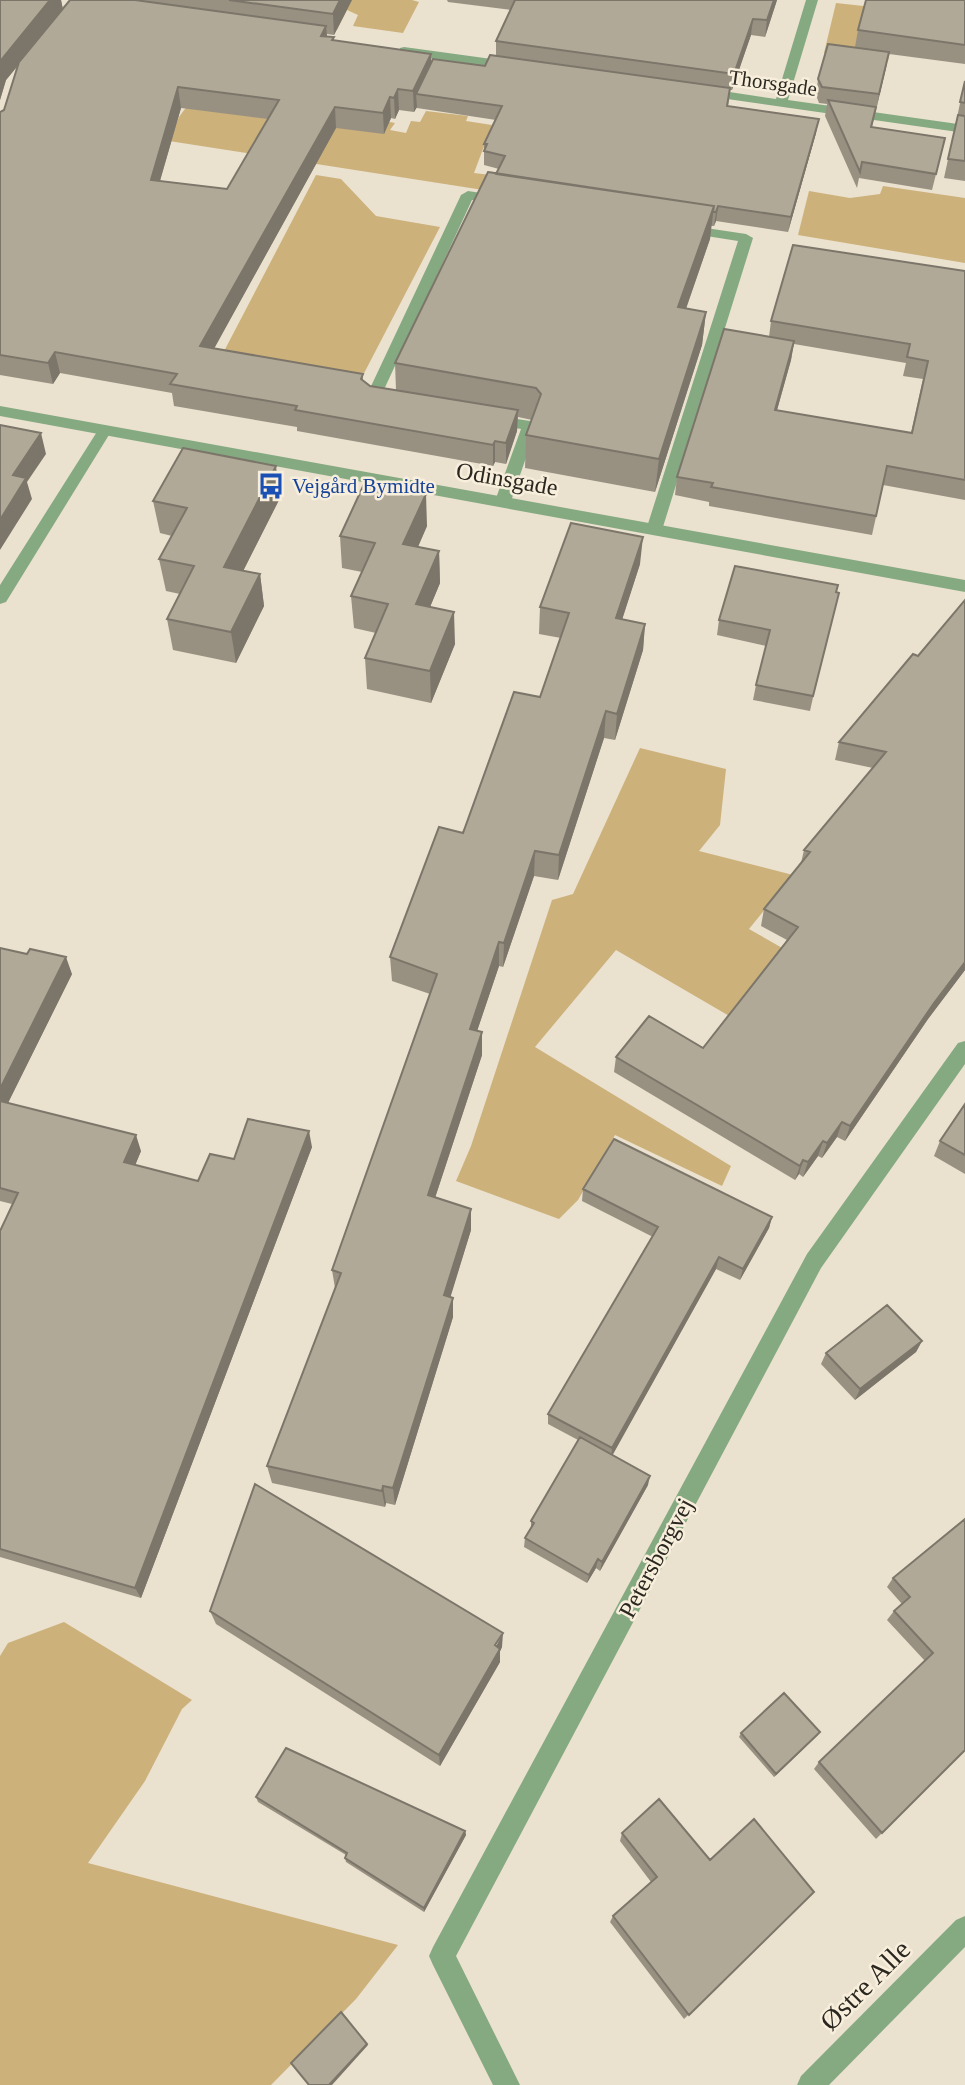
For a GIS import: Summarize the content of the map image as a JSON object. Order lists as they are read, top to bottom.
{
  "streets": {
    "street": [
      "Thorsgade",
      "Odinsgade",
      "Petersborgvej",
      "Østre Alle"
    ]
  },
  "places": {
    "bus stop": ["Vejgård Bymidte"]
  }
}
